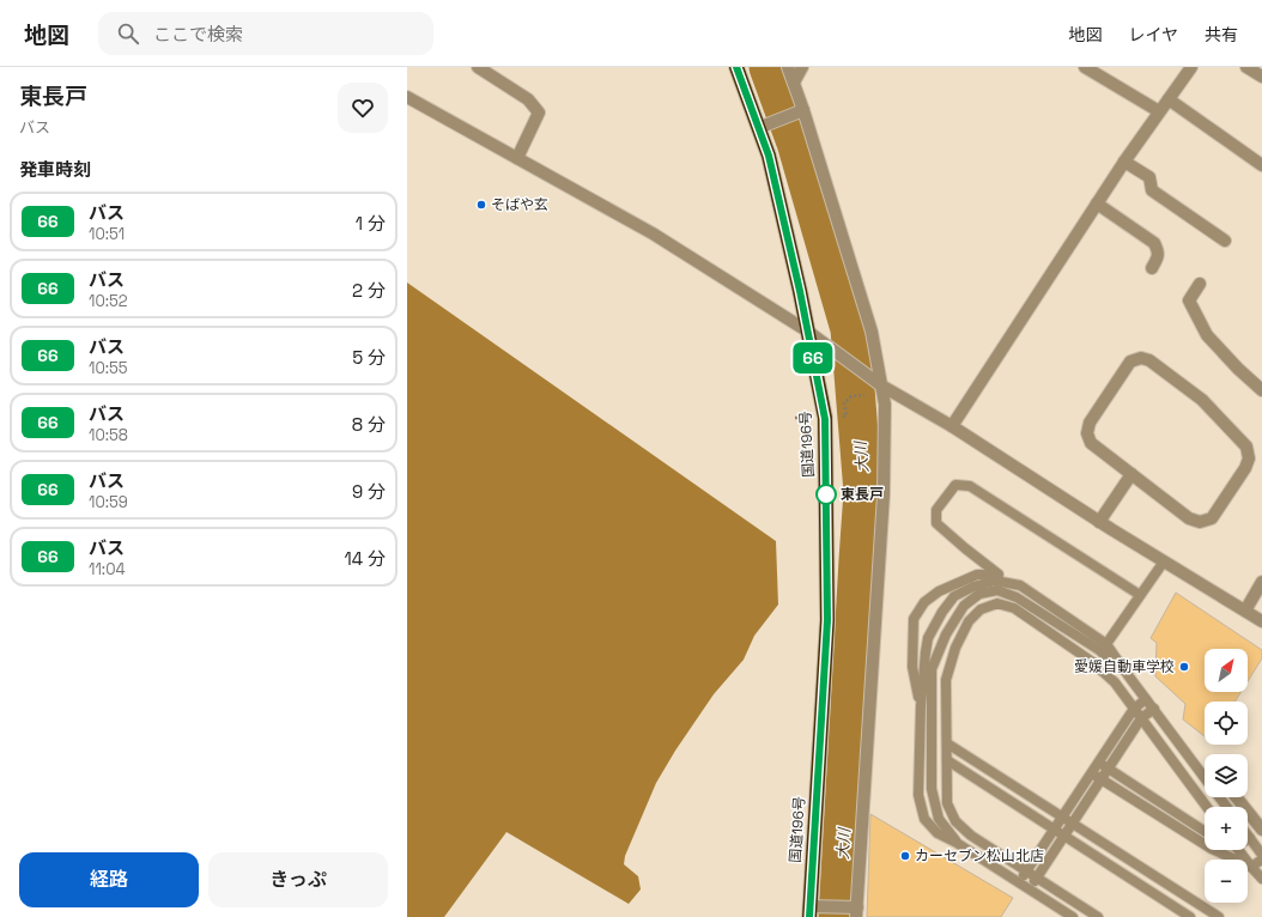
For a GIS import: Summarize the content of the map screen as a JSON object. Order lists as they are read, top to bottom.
{
  "streets": {
    "highway": ["国道196号"]
  },
  "water": ["大川"],
  "places": [
    "そばや玄",
    "東長戸",
    "愛媛自動車学校",
    "カーセブン松山北店"
  ],
  "lines": ["bus line 66"],
  "north": "top right",
  "page": {
    "header": "地図",
    "search": "ここで検索",
    "nav": ["地図", "レイヤ", "共有"],
    "heading": [
      ["東長戸", "バス"],
      "発車時刻"
    ],
    "on_map": "66",
    "list": [
      {
        "mark": "66",
        "name": "バス",
        "note": "10:51",
        "value": "1 分"
      },
      {
        "mark": "66",
        "name": "バス",
        "note": "10:52",
        "value": "2 分"
      },
      {
        "mark": "66",
        "name": "バス",
        "note": "10:55",
        "value": "5 分"
      },
      {
        "mark": "66",
        "name": "バス",
        "note": "10:58",
        "value": "8 分"
      },
      {
        "mark": "66",
        "name": "バス",
        "note": "10:59",
        "value": "9 分"
      },
      {
        "mark": "66",
        "name": "バス",
        "note": "11:04",
        "value": "14 分"
      }
    ],
    "map_buttons": ["+", "−"],
    "buttons": ["経路", "きっぷ"]
  }
}
